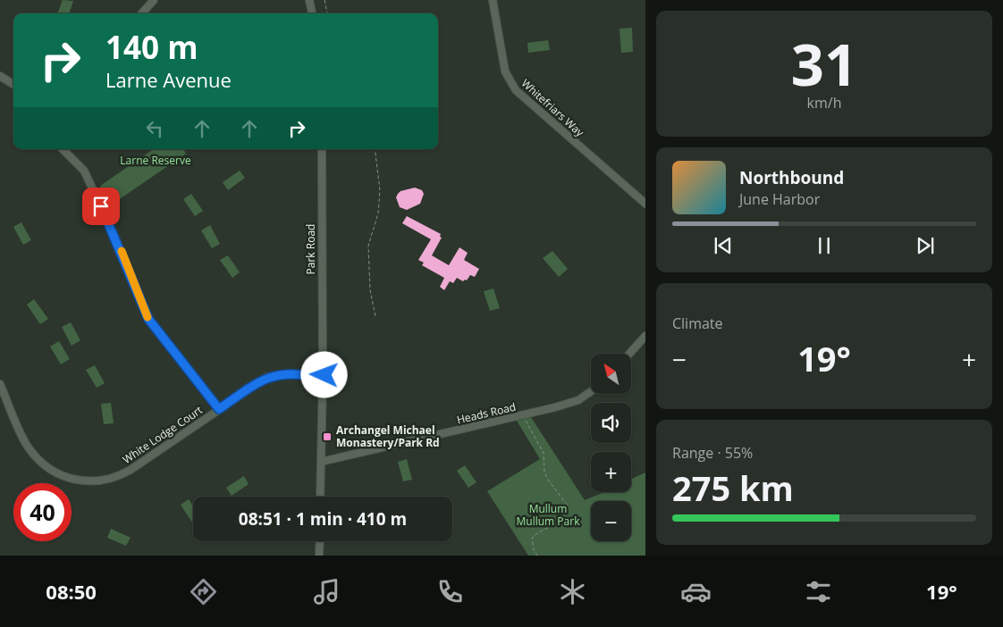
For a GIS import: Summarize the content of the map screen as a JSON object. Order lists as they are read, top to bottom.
{
  "streets": {
    "street": [
      "Whitefriars Way",
      "Park Road",
      "Heads Road",
      "White Lodge Court"
    ]
  },
  "crossings": [
    ["Park Road", "White Lodge Court"]
  ],
  "parks": ["Larne Reserve", "Mullum Mullum Park"],
  "places": {
    "transit": ["Archangel Michael Monastery/Park Rd"]
  },
  "north": "top left",
  "page": {
    "tile": [
      ["31", "km/h"],
      "Climate",
      ["Range · 55%", "275 km"]
    ],
    "turn": ["140 m", "Larne Avenue"],
    "song": ["Northbound", "June Harbor"],
    "heat": ["−", "19°", "+"],
    "map_buttons": ["+", "−"],
    "limit": "40",
    "trip": "08:51 · 1 min · 410 m",
    "tabs": ["08:50", "19°"]
  }
}
